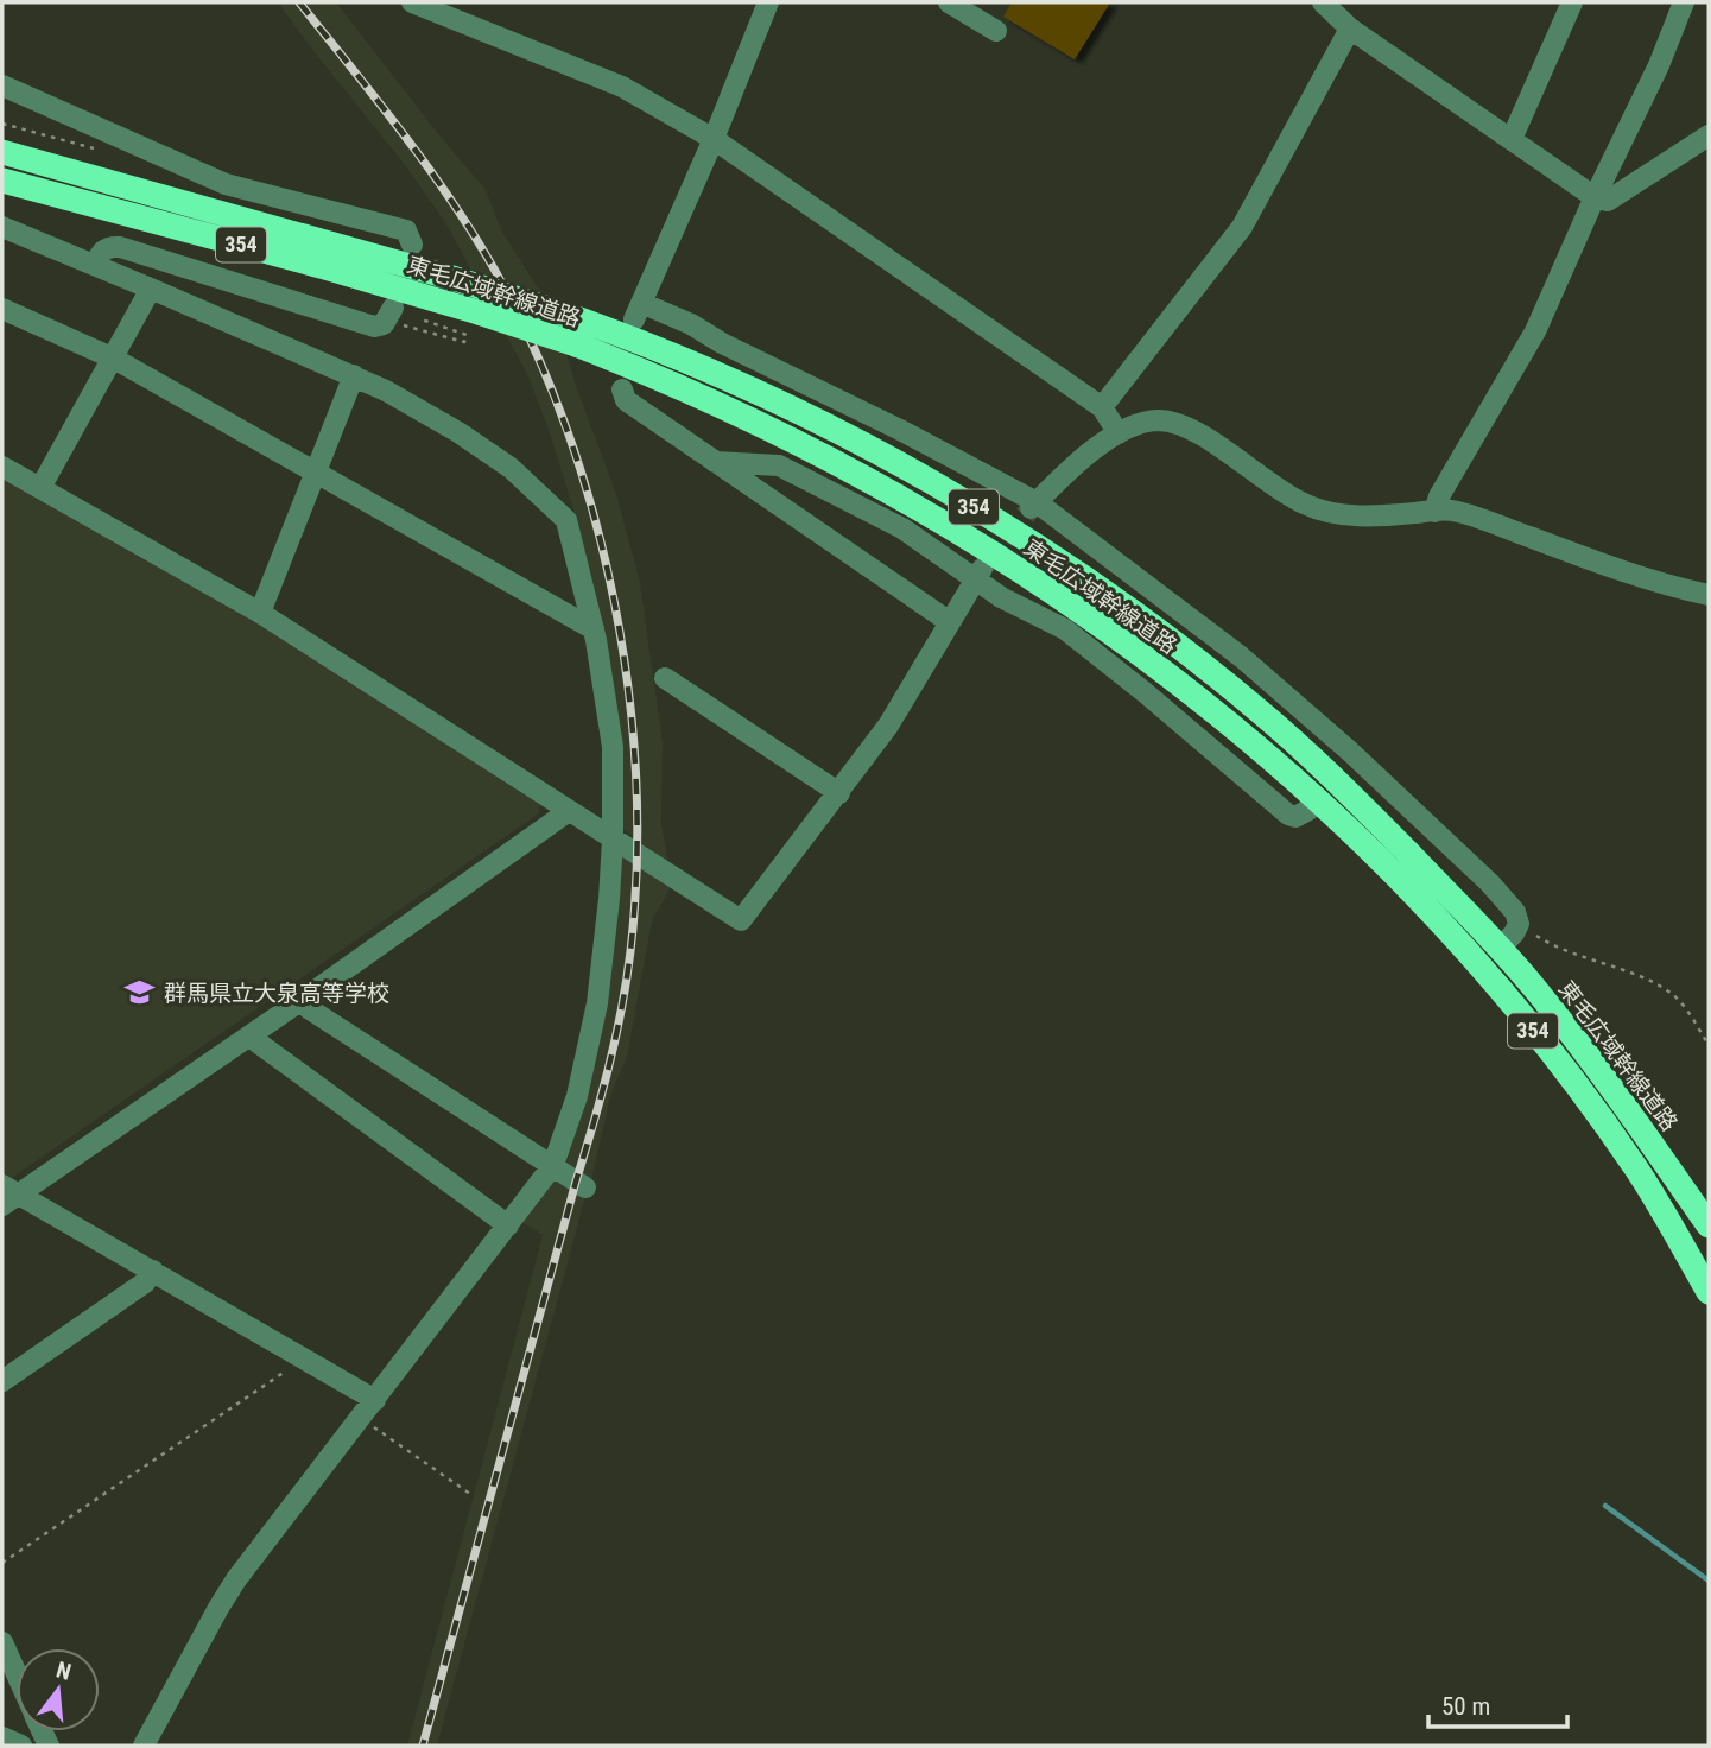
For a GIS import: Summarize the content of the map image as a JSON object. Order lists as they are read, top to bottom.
{
  "streets": {
    "highway": ["354", "東毛広域幹線道路"]
  },
  "places": {
    "school or university": ["群馬県立大泉高等学校"]
  },
  "scale_bar": "50 m",
  "north": "top"
}
